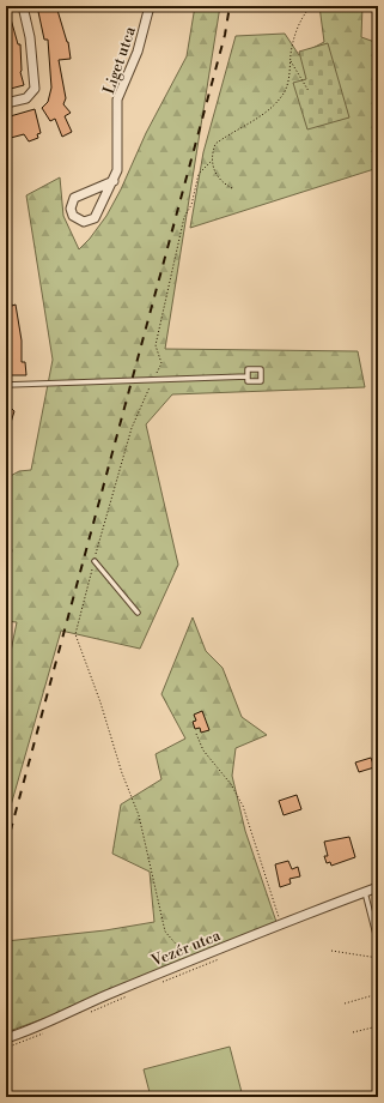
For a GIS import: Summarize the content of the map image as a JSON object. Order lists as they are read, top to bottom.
{
  "streets": {
    "street": ["Liget utca", "Vezér utca"]
  }
}
